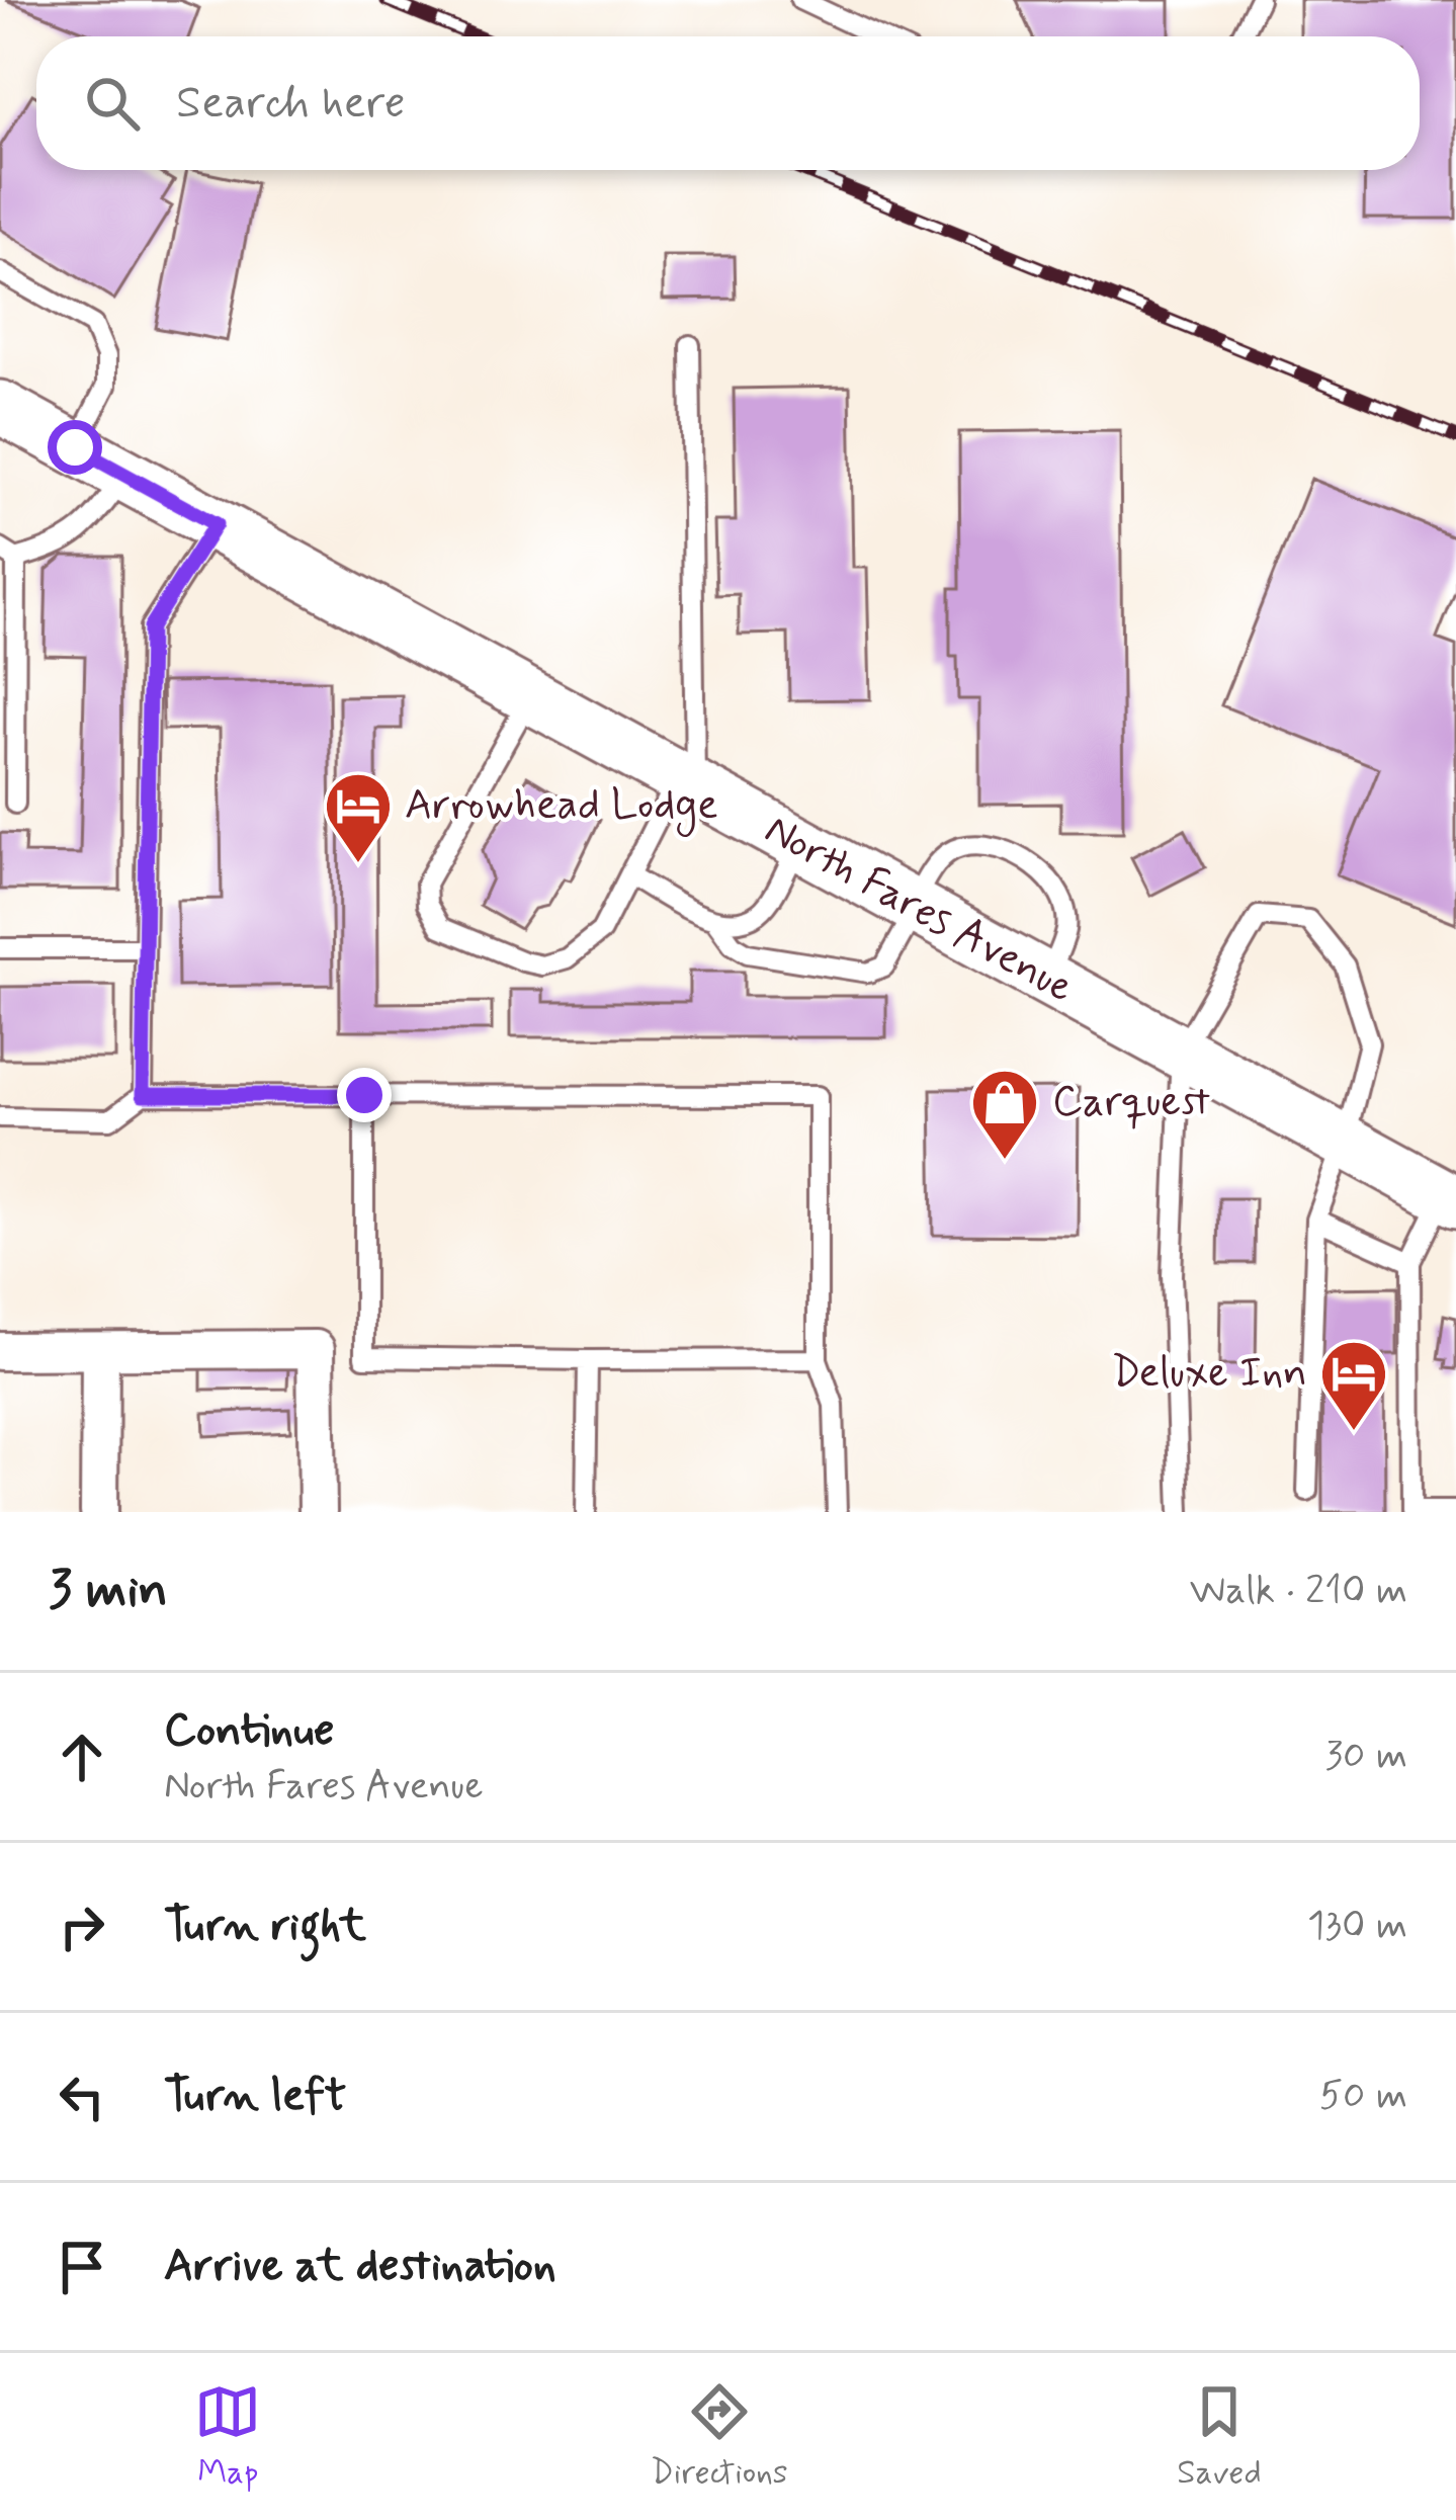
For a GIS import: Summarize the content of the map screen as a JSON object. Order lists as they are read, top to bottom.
{
  "streets": {
    "street": ["North Fares Avenue"]
  },
  "places": {
    "hotel": ["Arrowhead Lodge", "Deluxe Inn"],
    "shop": ["Carquest"]
  },
  "page": {
    "search": "Search here",
    "heading": ["3 min", "Walk · 210 m"],
    "list": [
      ["Continue", "North Fares Avenue", "30 m"],
      ["Turn right", "130 m"],
      ["Turn left", "50 m"],
      "Arrive at destination"
    ],
    "nav": ["Map", "Directions", "Saved"]
  }
}
